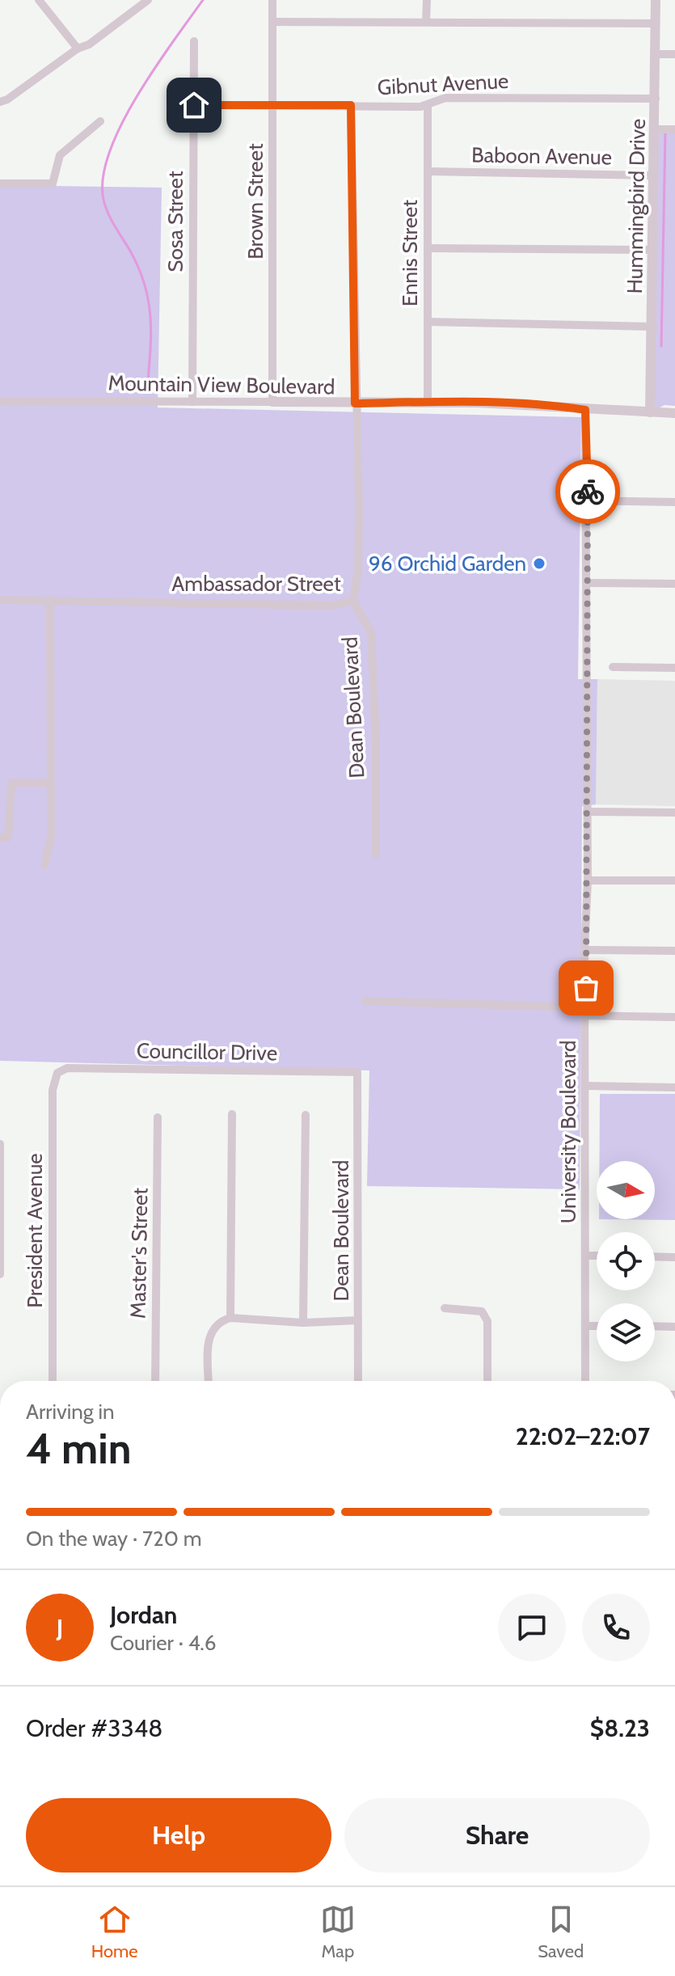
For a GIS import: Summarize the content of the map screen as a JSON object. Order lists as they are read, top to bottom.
{
  "streets": {
    "street": [
      "Gibnut Avenue",
      "Baboon Avenue",
      "Brown Street",
      "Hummingbird Drive",
      "Sosa Street",
      "Ennis Street",
      "Mountain View Boulevard",
      "Ambassador Street",
      "Dean Boulevard",
      "Councillor Drive",
      "University Boulevard",
      "President Avenue",
      "Master's Street"
    ]
  },
  "crossings": [
    ["Gibnut Avenue", "Brown Street"],
    ["Gibnut Avenue", "Hummingbird Drive"],
    ["Gibnut Avenue", "Sosa Street"],
    ["Gibnut Avenue", "Ennis Street"],
    ["Gibnut Avenue", "Ambassador Street"],
    ["Baboon Avenue", "Hummingbird Drive"],
    ["Baboon Avenue", "Ennis Street"],
    ["Brown Street", "Mountain View Boulevard"],
    ["Hummingbird Drive", "Mountain View Boulevard"],
    ["Sosa Street", "Mountain View Boulevard"],
    ["Ennis Street", "Mountain View Boulevard"],
    ["Mountain View Boulevard", "Ambassador Street"],
    ["Mountain View Boulevard", "University Boulevard"],
    ["Ambassador Street", "Dean Boulevard"],
    ["Dean Boulevard", "Councillor Drive"],
    ["Councillor Drive", "President Avenue"]
  ],
  "places": ["96 Orchid Garden"],
  "north": "right",
  "page": {
    "heading": ["4 min", "Arriving in", "22:02–22:07"],
    "panel": [
      "Jordan",
      "Courier · 4.6",
      "Order #3348",
      "$8.23"
    ],
    "bar": "On the way · 720 m",
    "round": "J",
    "buttons": ["Help", "Share"],
    "tabs": ["Home", "Map", "Saved"]
  }
}
